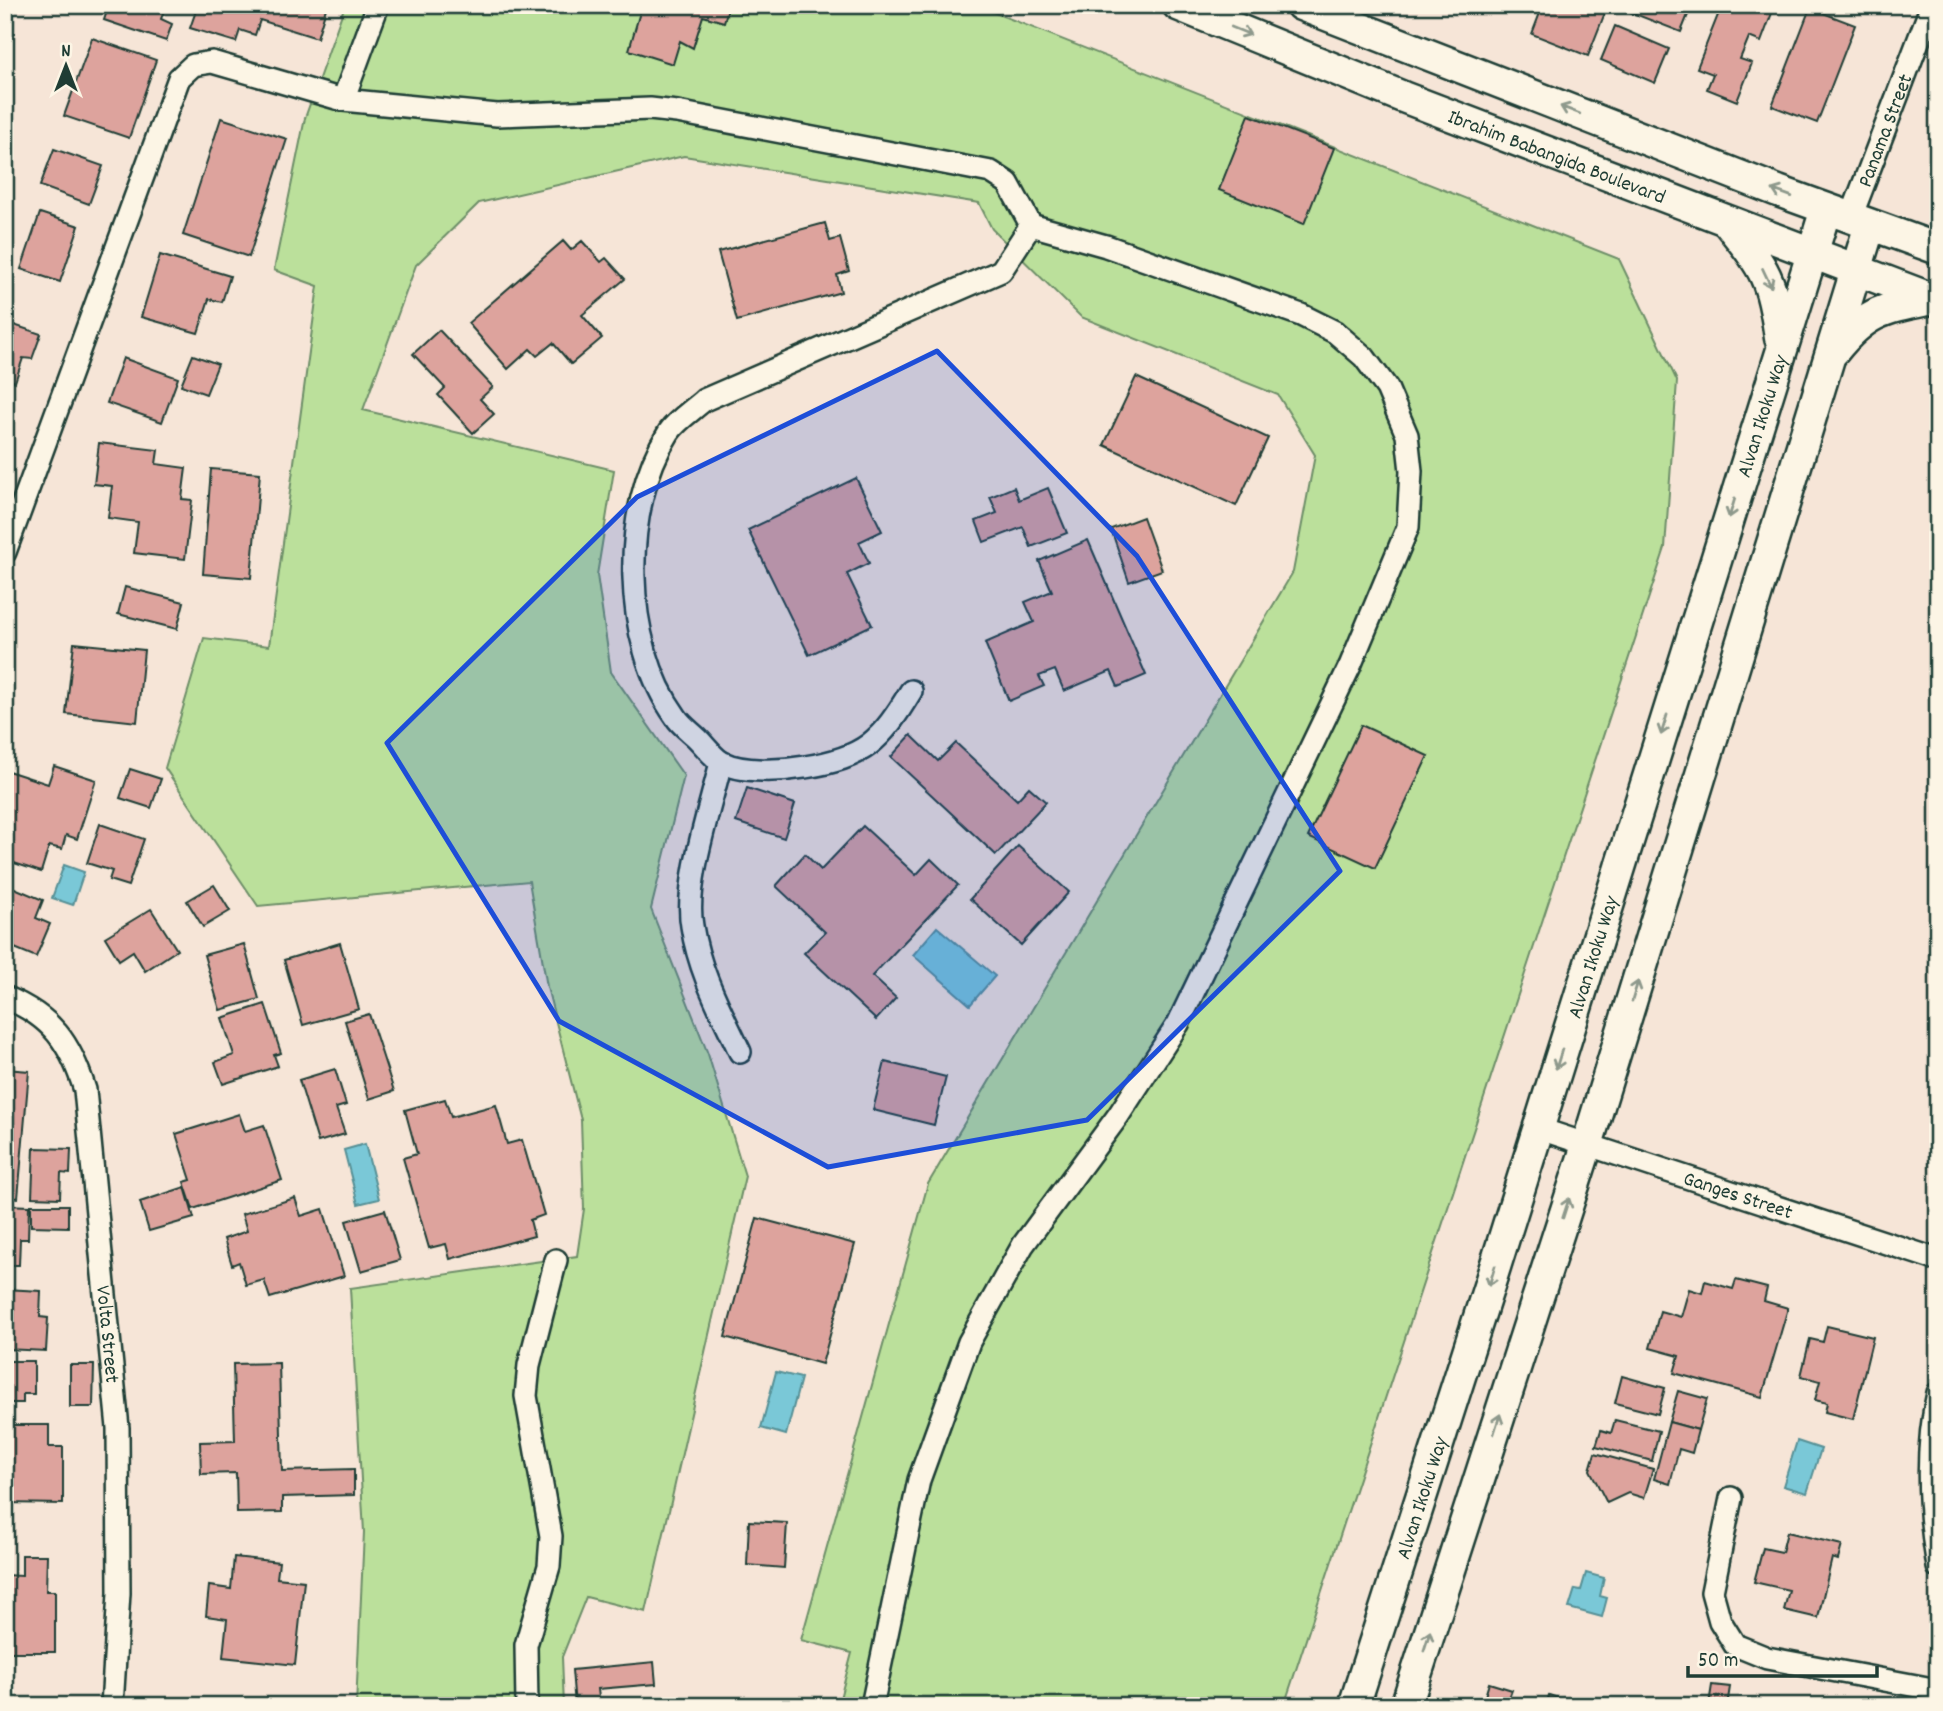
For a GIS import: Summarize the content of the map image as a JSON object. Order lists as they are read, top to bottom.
{
  "streets": {
    "street": [
      "Panama Street",
      "Ibrahim Babangida Boulevard",
      "Alvan Ikoku Way",
      "Ganges Street",
      "Volta Street"
    ]
  },
  "crossings": [
    ["Panama Street", "Alvan Ikoku Way"],
    ["Ibrahim Babangida Boulevard", "Alvan Ikoku Way"],
    ["Alvan Ikoku Way", "Ganges Street"]
  ],
  "scale_bar": "50 m",
  "north": "top"
}
